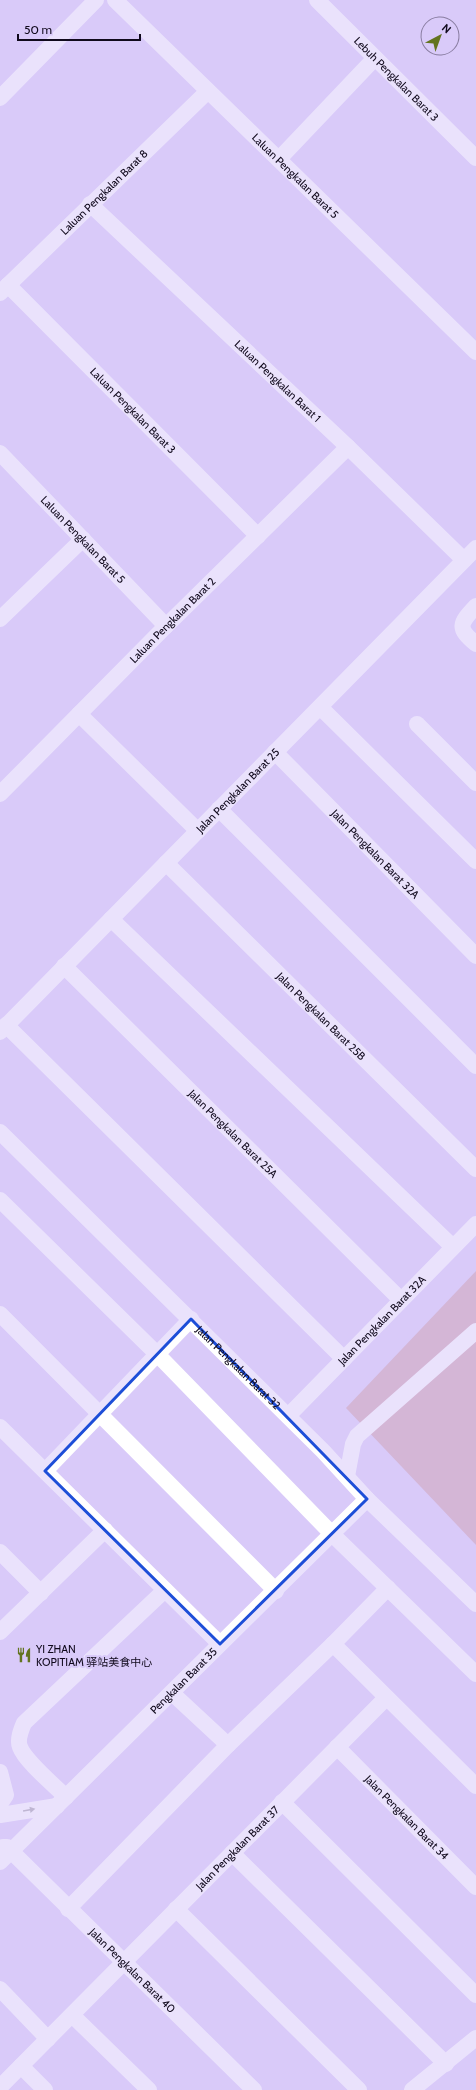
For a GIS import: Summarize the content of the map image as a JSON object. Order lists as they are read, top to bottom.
{
  "streets": {
    "street": [
      "Lebuh Pengkalan Barat 3",
      "Laluan Pengkalan Barat 5",
      "Laluan Pengkalan Barat 8",
      "Laluan Pengkalan Barat 1",
      "Laluan Pengkalan Barat 3",
      "Laluan Pengkalan Barat 2",
      "Jalan Pengkalan Barat 25",
      "Jalan Pengkalan Barat 32A",
      "Jalan Pengkalan Barat 25B",
      "Jalan Pengkalan Barat 25A",
      "Jalan Pengkalan Barat 32",
      "Pengkalan Barat 35",
      "Jalan Pengkalan Barat 34",
      "Jalan Pengkalan Barat 37",
      "Jalan Pengkalan Barat 40"
    ]
  },
  "crossings": [
    ["Laluan Pengkalan Barat 5", "Laluan Pengkalan Barat 8"],
    ["Laluan Pengkalan Barat 5", "Laluan Pengkalan Barat 2"],
    ["Laluan Pengkalan Barat 8", "Laluan Pengkalan Barat 1"],
    ["Laluan Pengkalan Barat 8", "Laluan Pengkalan Barat 3"],
    ["Laluan Pengkalan Barat 1", "Laluan Pengkalan Barat 2"],
    ["Laluan Pengkalan Barat 1", "Jalan Pengkalan Barat 25"],
    ["Laluan Pengkalan Barat 3", "Laluan Pengkalan Barat 2"],
    ["Jalan Pengkalan Barat 25", "Jalan Pengkalan Barat 32A"],
    ["Jalan Pengkalan Barat 25", "Jalan Pengkalan Barat 25B"],
    ["Jalan Pengkalan Barat 25", "Jalan Pengkalan Barat 25A"],
    ["Jalan Pengkalan Barat 32A", "Jalan Pengkalan Barat 25A"],
    ["Jalan Pengkalan Barat 32A", "Jalan Pengkalan Barat 32"],
    ["Jalan Pengkalan Barat 32", "Pengkalan Barat 35"],
    ["Pengkalan Barat 35", "Jalan Pengkalan Barat 40"],
    ["Jalan Pengkalan Barat 34", "Jalan Pengkalan Barat 37"],
    ["Jalan Pengkalan Barat 37", "Jalan Pengkalan Barat 40"]
  ],
  "places": {
    "restaurant": ["YI ZHAN KOPITIAM 驿站美食中心"]
  },
  "scale_bar": "50 m",
  "north": "top right"
}
